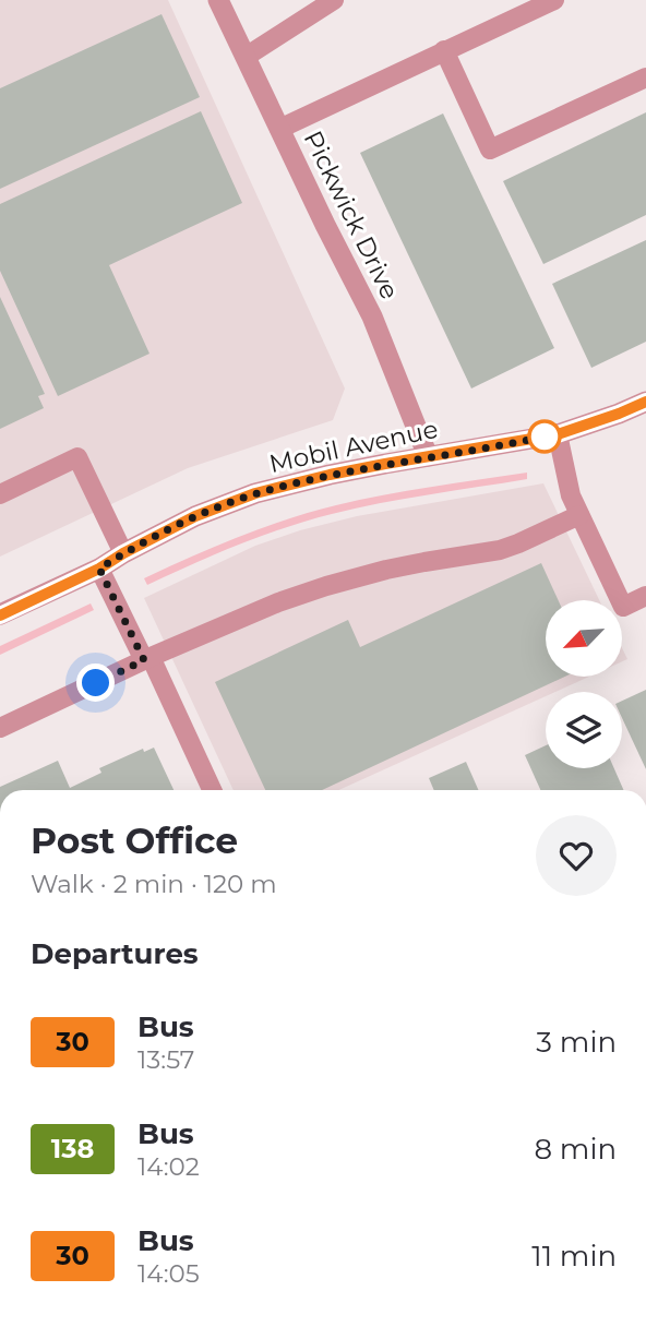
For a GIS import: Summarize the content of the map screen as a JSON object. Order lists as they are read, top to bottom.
{
  "streets": {
    "street": ["Pickwick Drive", "Mobil Avenue"]
  },
  "crossings": [
    ["Pickwick Drive", "Mobil Avenue"]
  ],
  "lines": ["bus line 30"],
  "north": "bottom left",
  "page": {
    "heading": [
      ["Post Office", "Walk · 2 min · 120 m"],
      "Departures"
    ],
    "list": [
      {
        "mark": "30",
        "name": "Bus",
        "note": "13:57",
        "value": "3 min"
      },
      {
        "mark": "138",
        "name": "Bus",
        "note": "14:02",
        "value": "8 min"
      },
      {
        "mark": "30",
        "name": "Bus",
        "note": "14:05",
        "value": "11 min"
      }
    ]
  }
}
